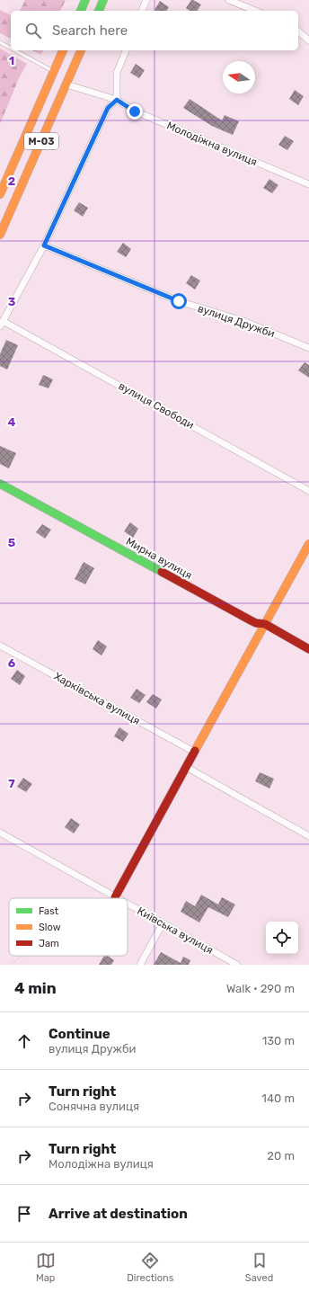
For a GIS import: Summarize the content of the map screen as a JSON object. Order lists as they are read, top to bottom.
{
  "streets": {
    "main road": ["М-03", "Мирна вулиця"],
    "street": [
      "Молодіжна вулиця",
      "вулиця Дружби",
      "вулиця Свободи",
      "Харківська вулиця",
      "Київська вулиця"
    ]
  },
  "crossings": [
    ["М-03", "Молодіжна вулиця"]
  ],
  "legend": ["Fast", "Slow", "Jam"],
  "north": "left",
  "page": {
    "search": "Search here",
    "heading": ["4 min", "Walk · 290 m"],
    "list": [
      ["Continue", "вулиця Дружби", "130 m"],
      ["Turn right", "Сонячна вулиця", "140 m"],
      ["Turn right", "Молодіжна вулиця", "20 m"],
      "Arrive at destination"
    ],
    "nav": ["Map", "Directions", "Saved"]
  },
  "grid": {
    "rows": [
      "1",
      "2",
      "3",
      "4",
      "5",
      "6",
      "7"
    ]
  }
}
